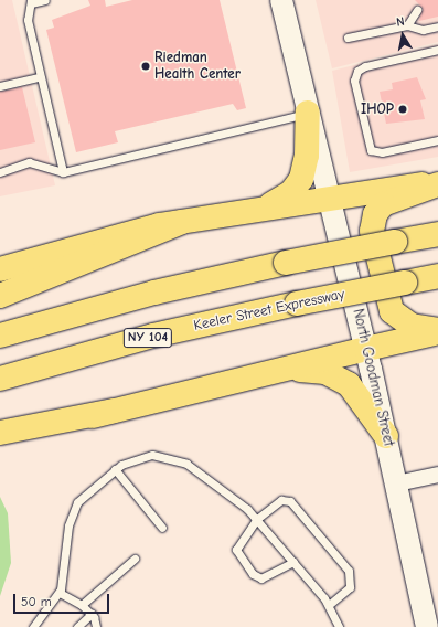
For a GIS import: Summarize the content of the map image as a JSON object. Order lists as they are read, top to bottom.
{
  "streets": {
    "main road": ["Keeler Street Expressway", "NY 104", "North Goodman Street"]
  },
  "places": ["Riedman Health Center", "IHOP"],
  "scale_bar": "50 m",
  "north": "top"
}
